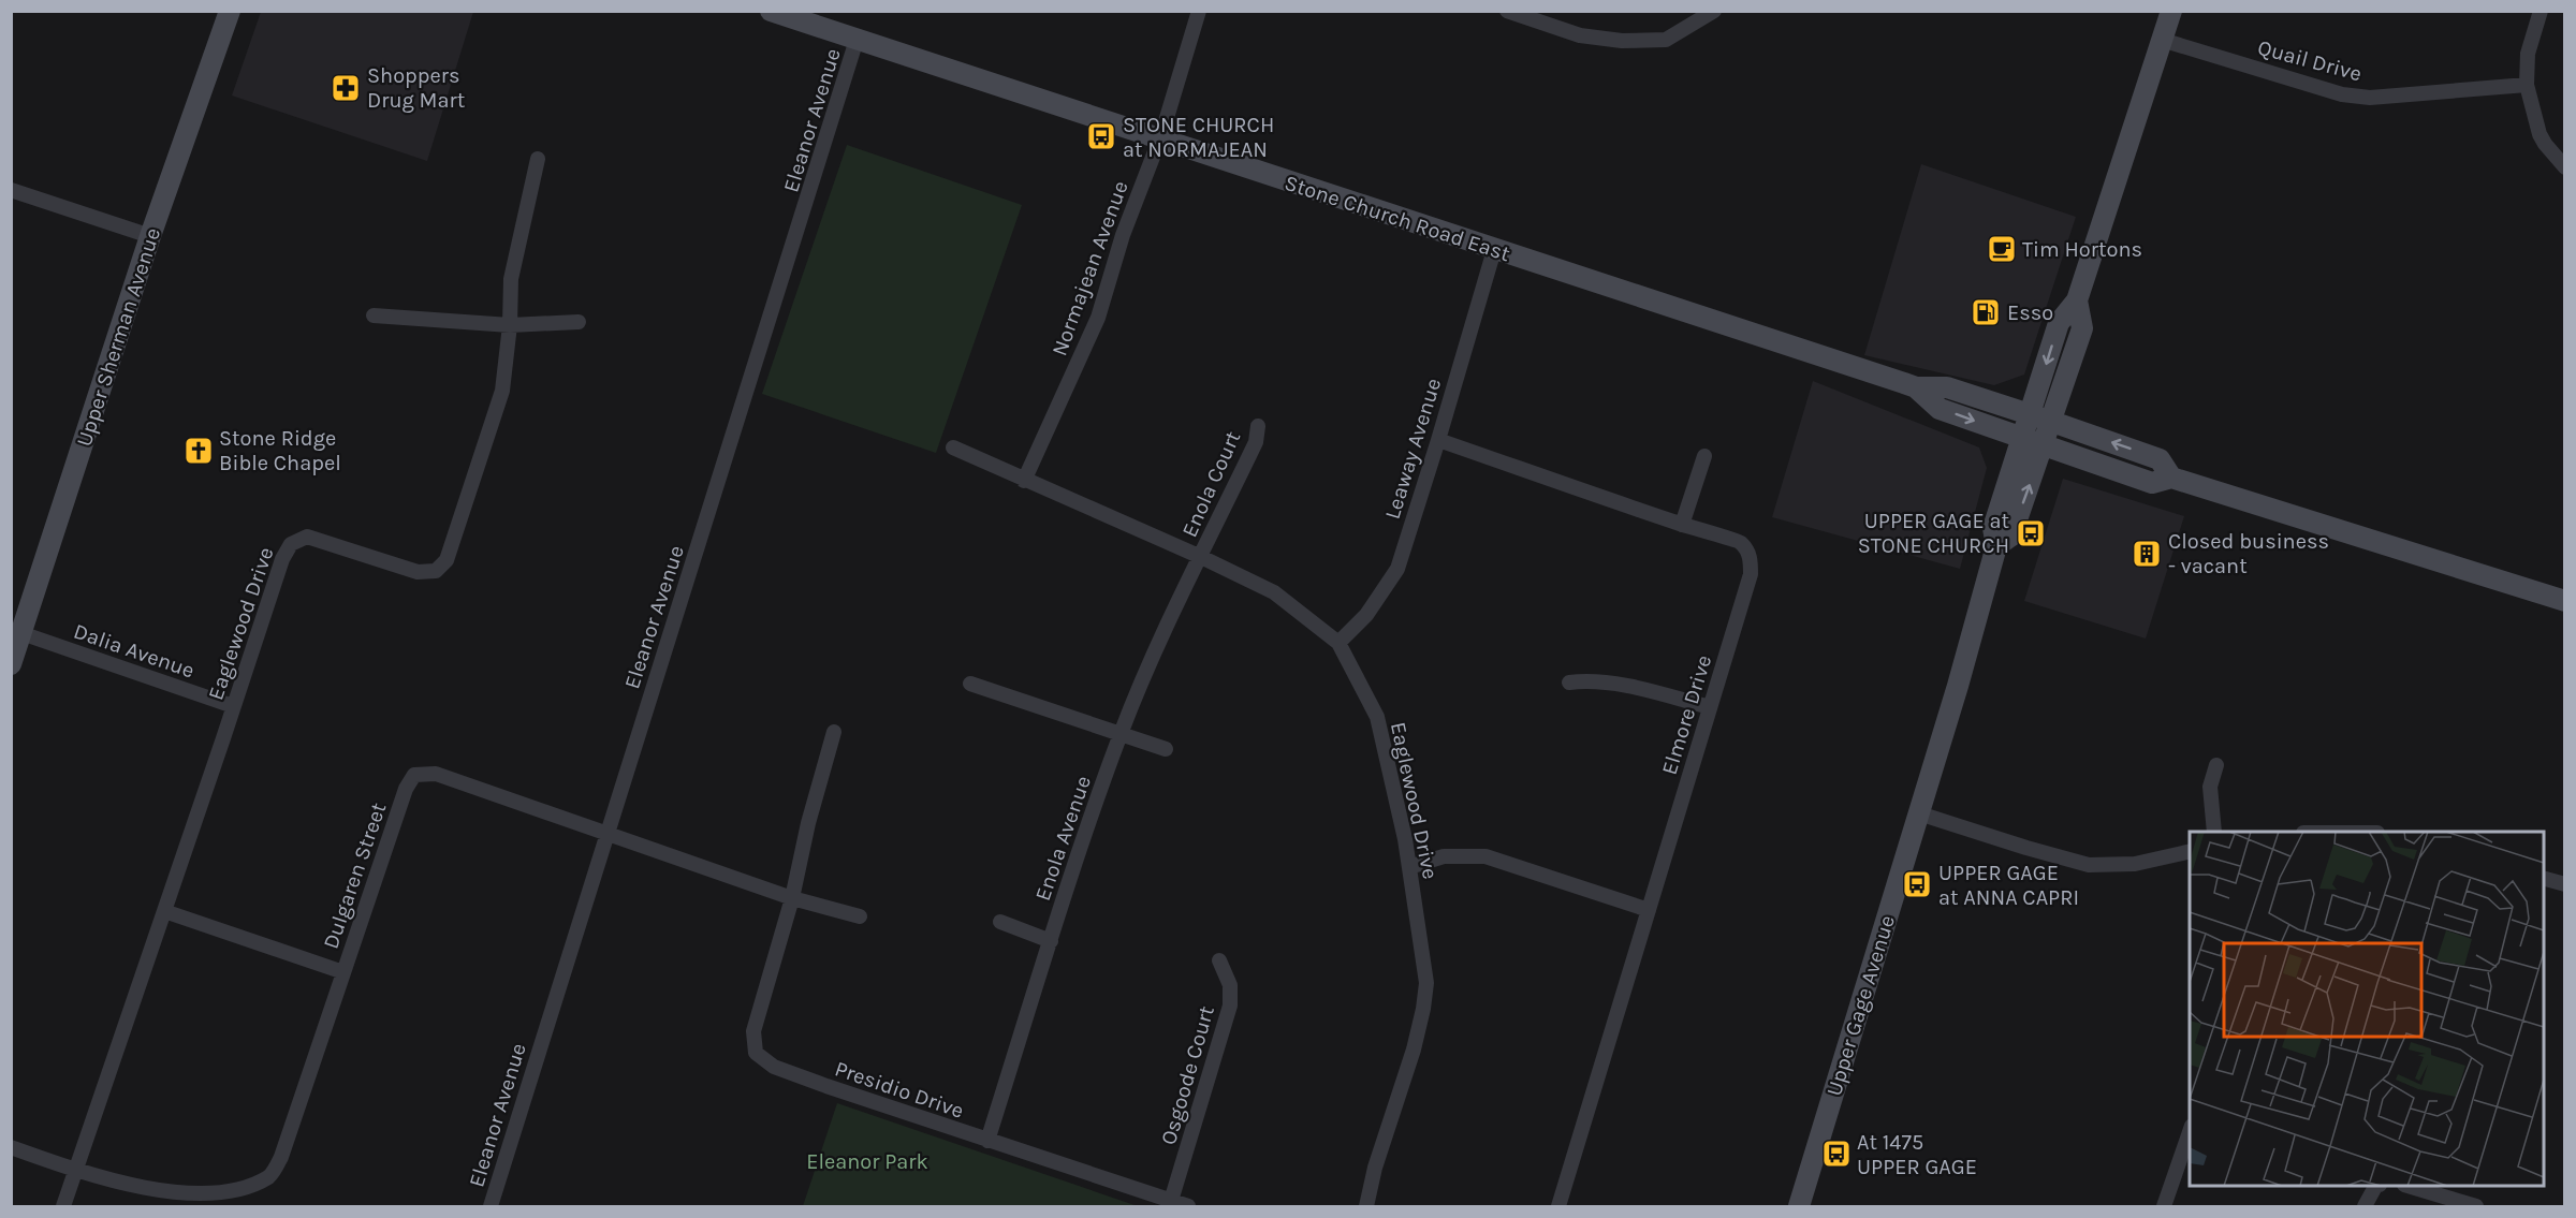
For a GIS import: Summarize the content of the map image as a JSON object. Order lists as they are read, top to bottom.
{
  "streets": {
    "main road": ["Stone Church Road East", "Upper Sherman Avenue", "Upper Gage Avenue"],
    "street": [
      "Quail Drive",
      "Eleanor Avenue",
      "Normajean Avenue",
      "Leaway Avenue",
      "Enola Court",
      "Eaglewood Drive",
      "Dalia Avenue",
      "Elmore Drive",
      "Enola Avenue",
      "Dulgaren Street",
      "Osgoode Court",
      "Presidio Drive"
    ]
  },
  "crossings": [
    ["Quail Drive", "Upper Gage Avenue"],
    ["Eleanor Avenue", "Stone Church Road East"],
    ["Eleanor Avenue", "Dulgaren Street"],
    ["Stone Church Road East", "Normajean Avenue"],
    ["Stone Church Road East", "Leaway Avenue"],
    ["Stone Church Road East", "Upper Gage Avenue"],
    ["Normajean Avenue", "Eaglewood Drive"],
    ["Upper Sherman Avenue", "Dalia Avenue"],
    ["Leaway Avenue", "Eaglewood Drive"],
    ["Leaway Avenue", "Elmore Drive"],
    ["Enola Court", "Eaglewood Drive"],
    ["Enola Court", "Enola Avenue"],
    ["Eaglewood Drive", "Dalia Avenue"],
    ["Eaglewood Drive", "Enola Avenue"],
    ["Eaglewood Drive", "Dulgaren Street"],
    ["Enola Avenue", "Presidio Drive"],
    ["Dulgaren Street", "Presidio Drive"],
    ["Osgoode Court", "Presidio Drive"]
  ],
  "parks": ["Eleanor Park"],
  "places": {
    "pharmacy": ["Shoppers Drug Mart"],
    "bus stop": [
      "STONE CHURCH at NORMAJEAN",
      "UPPER GAGE at STONE CHURCH",
      "UPPER GAGE at ANNA CAPRI",
      "At 1475 UPPER GAGE"
    ],
    "cafe": ["Tim Hortons"],
    "fuel station": ["Esso"],
    "church": ["Stone Ridge Bible Chapel"],
    "building": ["Closed business - vacant"]
  }
}
